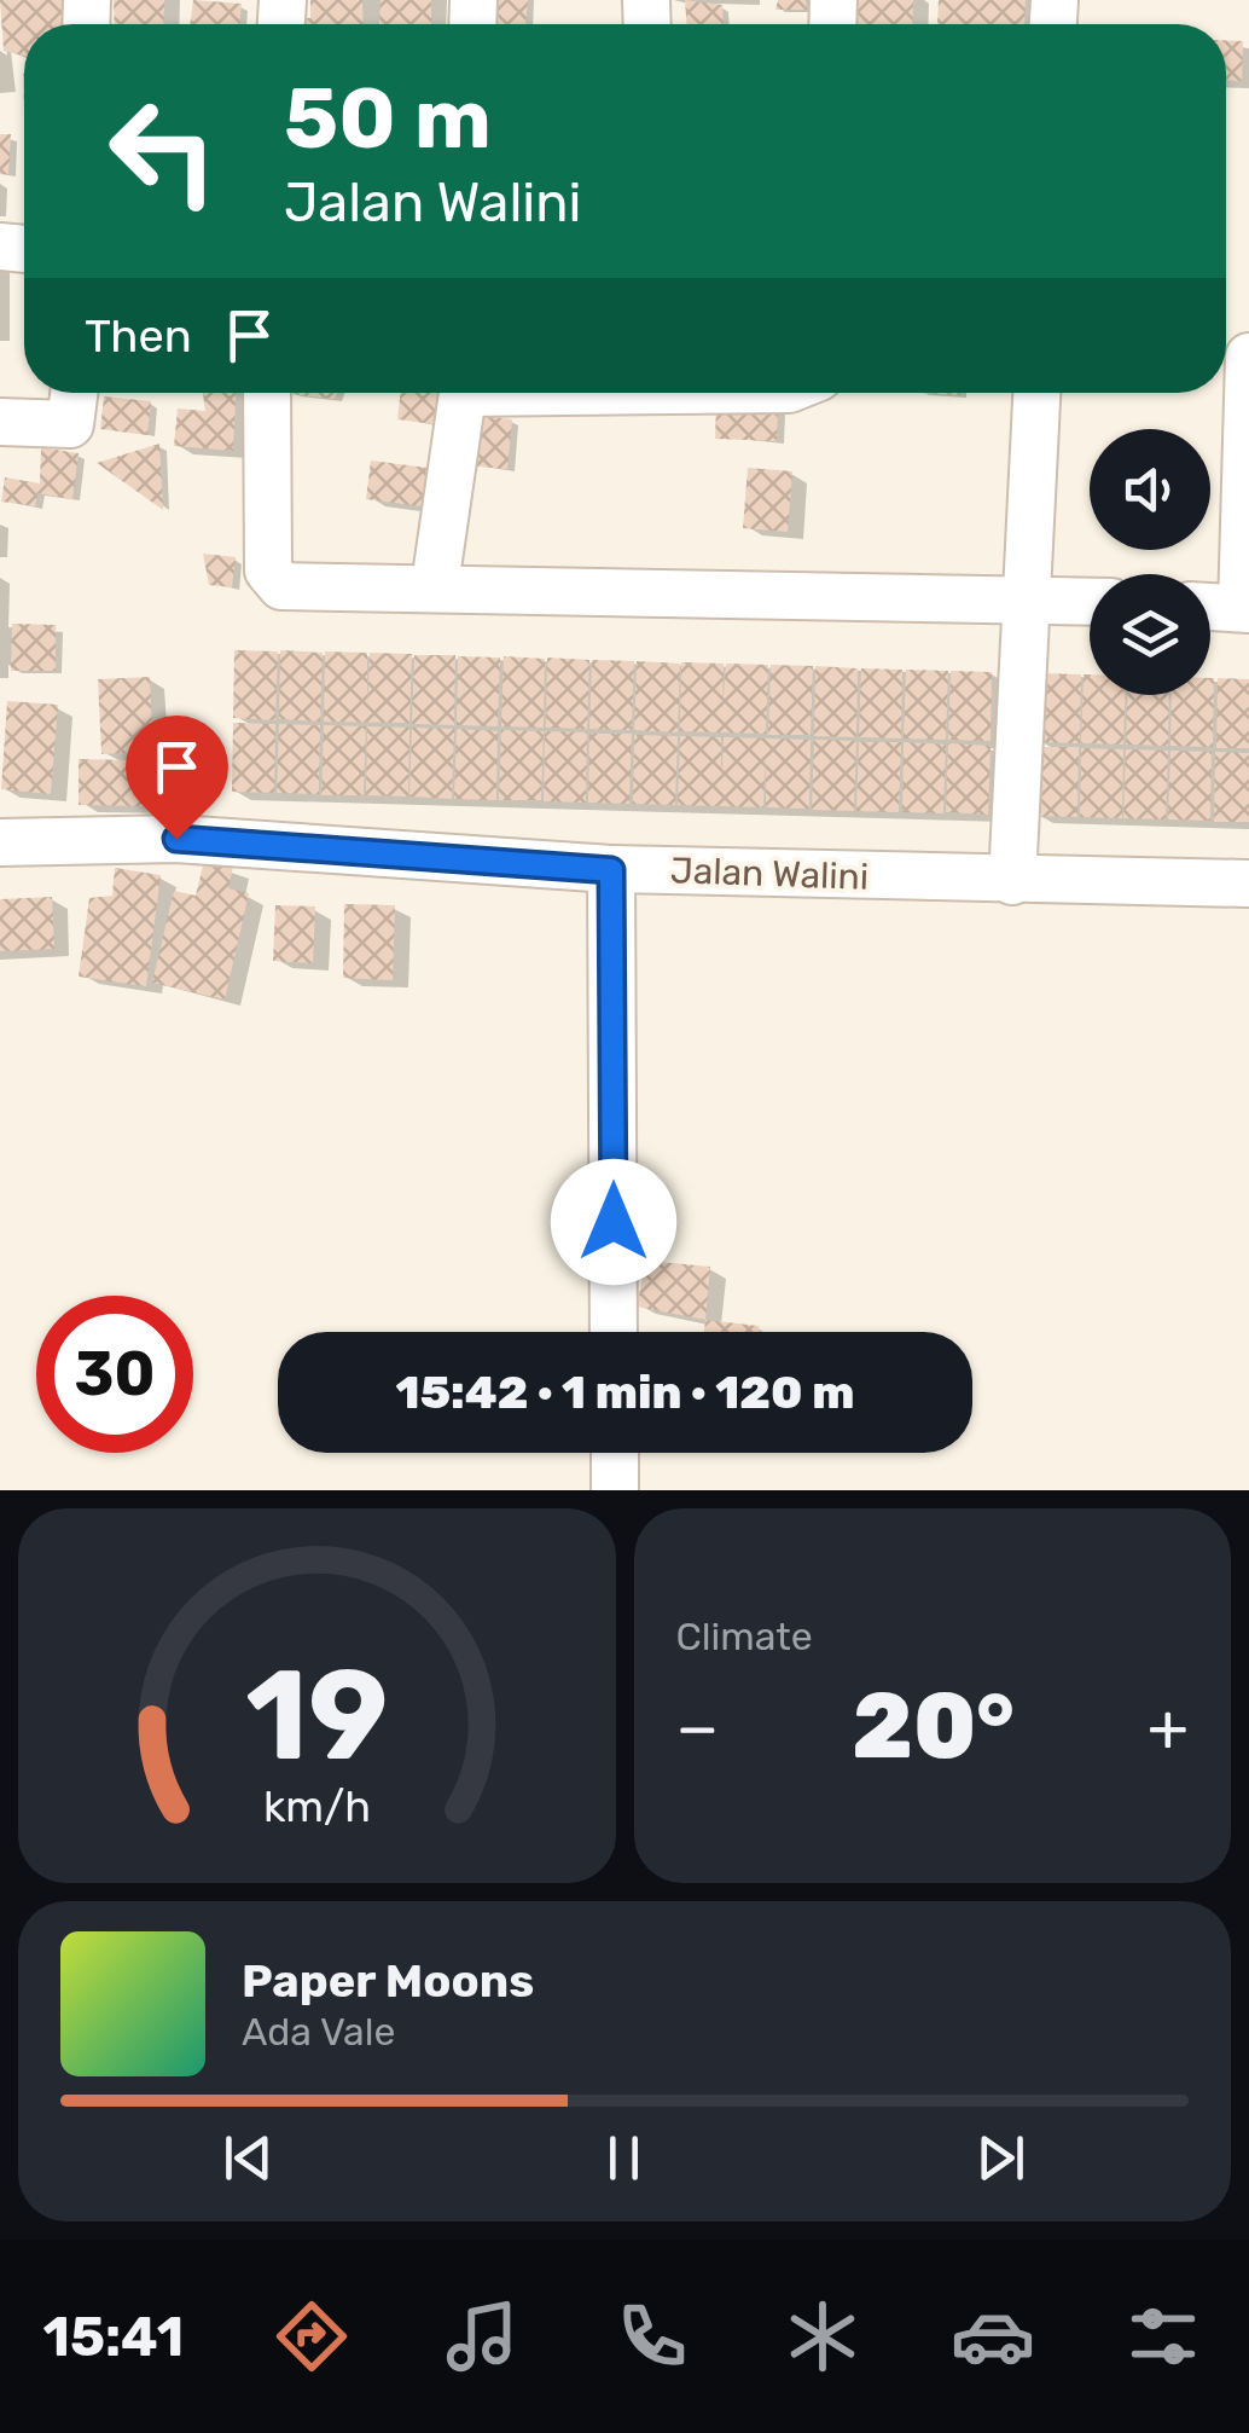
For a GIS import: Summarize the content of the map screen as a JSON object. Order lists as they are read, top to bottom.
{
  "streets": {
    "street": ["Jalan Walini"]
  },
  "page": {
    "turn": ["50 m", "Jalan Walini"],
    "then": "Then",
    "limit": "30",
    "trip": "15:42 · 1 min · 120 m",
    "tile": "Climate",
    "heat": ["−", "20°", "+"],
    "song": ["Paper Moons", "Ada Vale"],
    "tabs": "15:41",
    "gauge": ["19", "km/h"]
  }
}
